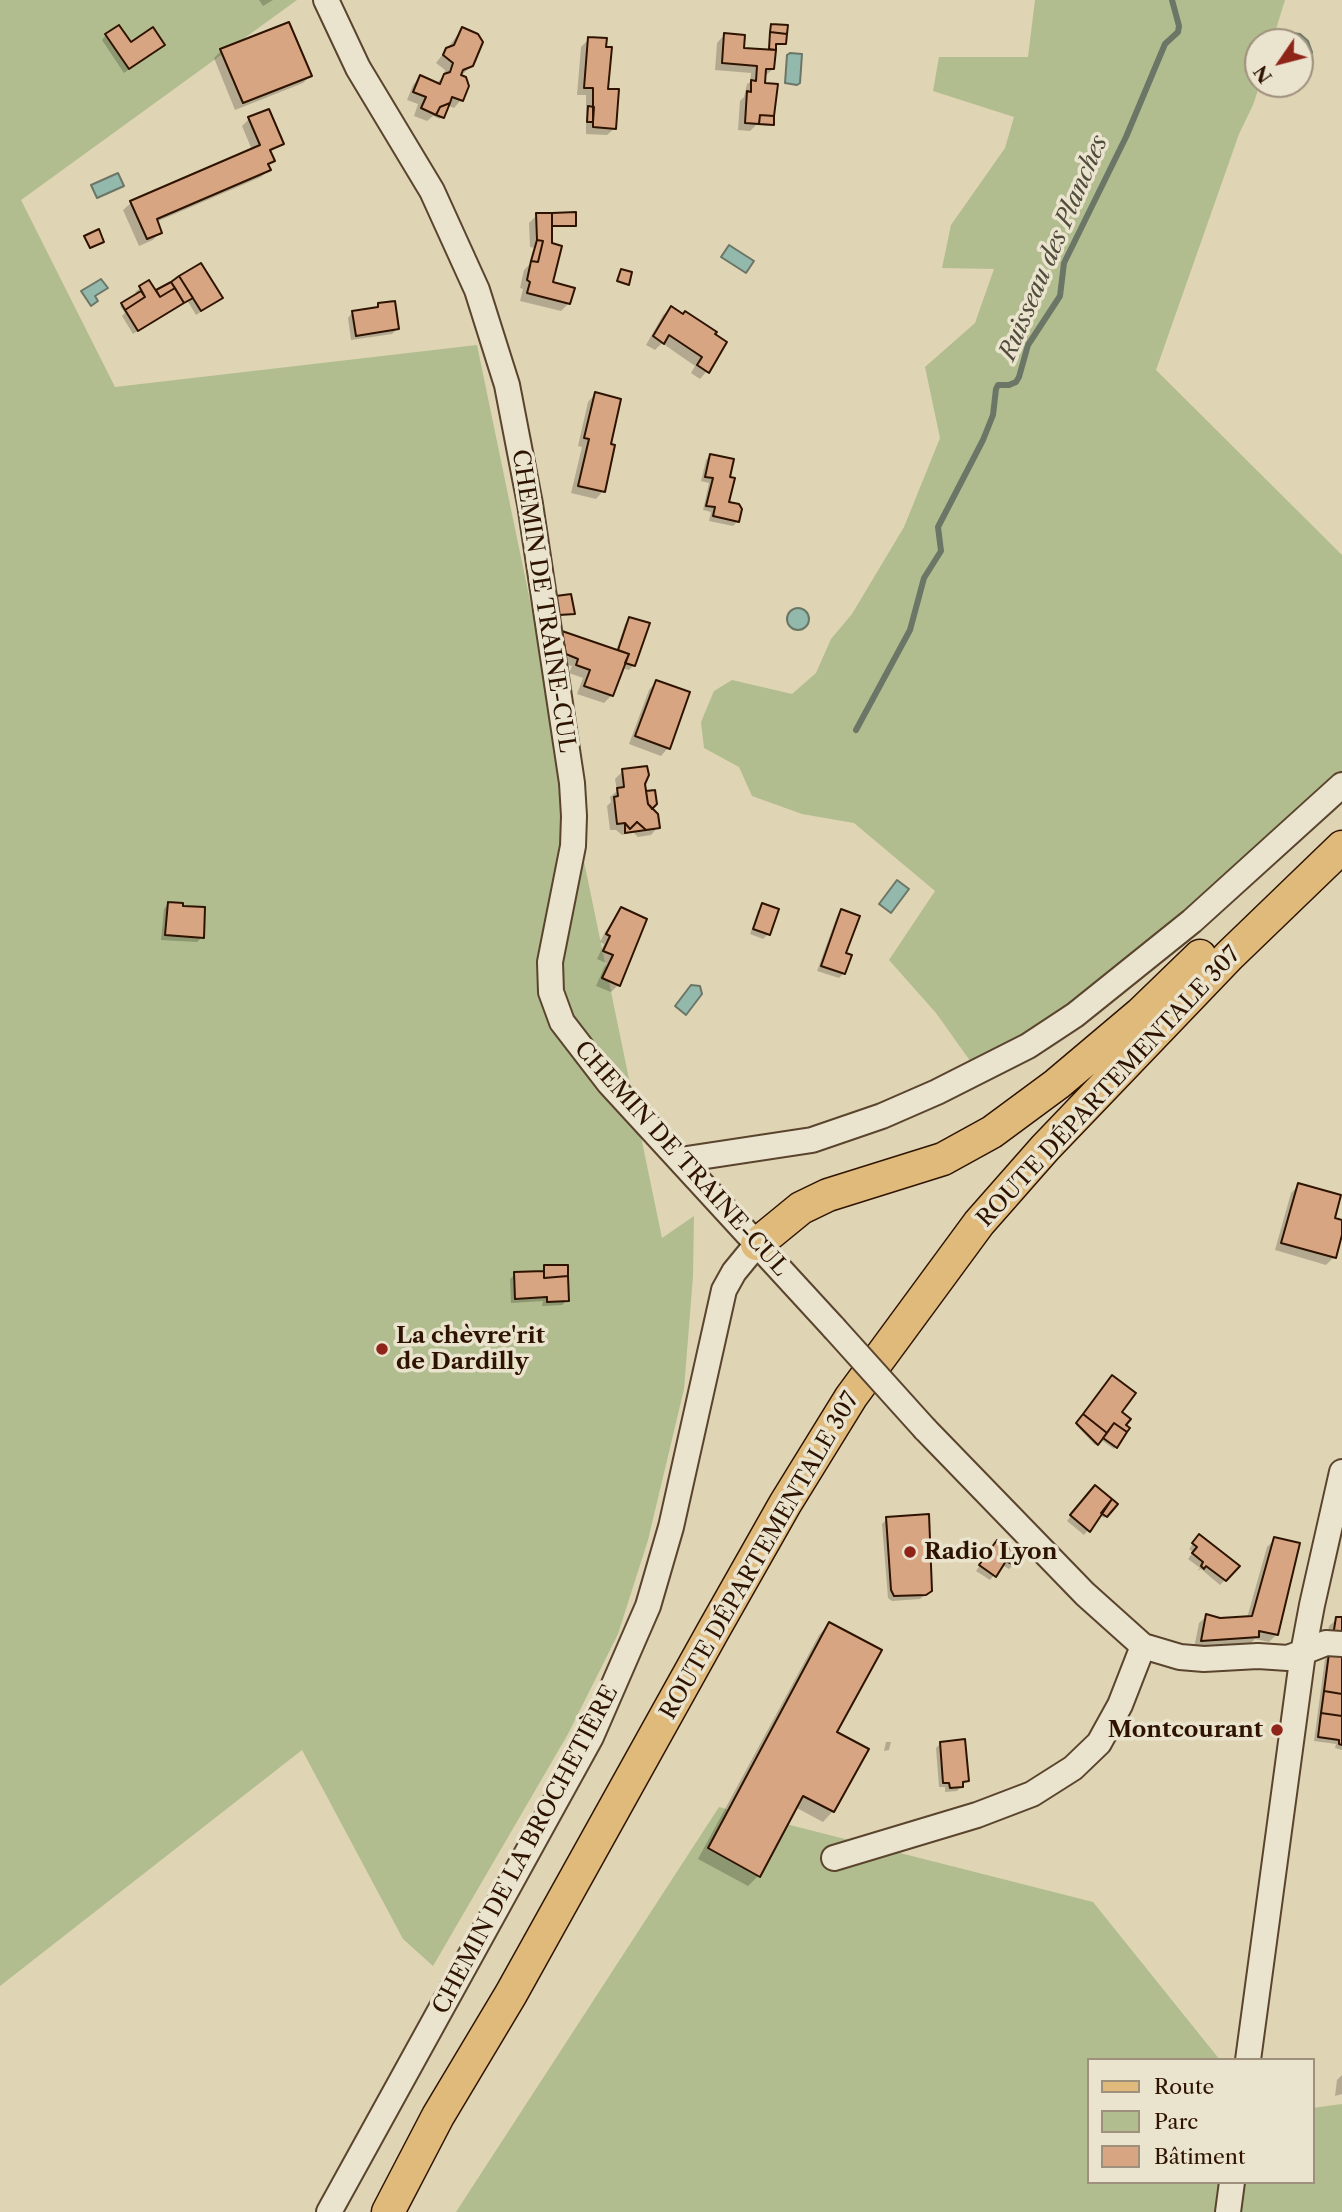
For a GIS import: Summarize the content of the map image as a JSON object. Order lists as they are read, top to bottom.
{
  "streets": {
    "main road": ["ROUTE DÉPARTEMENTALE 307"],
    "street": ["CHEMIN DE TRAINE-CUL", "CHEMIN DE LA BROCHETIÈRE"]
  },
  "crossings": [
    ["CHEMIN DE TRAINE-CUL", "CHEMIN DE LA BROCHETIÈRE"]
  ],
  "water": ["Ruisseau des Planches"],
  "places": ["La chèvre'rit de Dardilly", "Radio Lyon", "Montcourant"],
  "legend": ["Route", "Parc", "Bâtiment"],
  "north": "bottom left"
}
